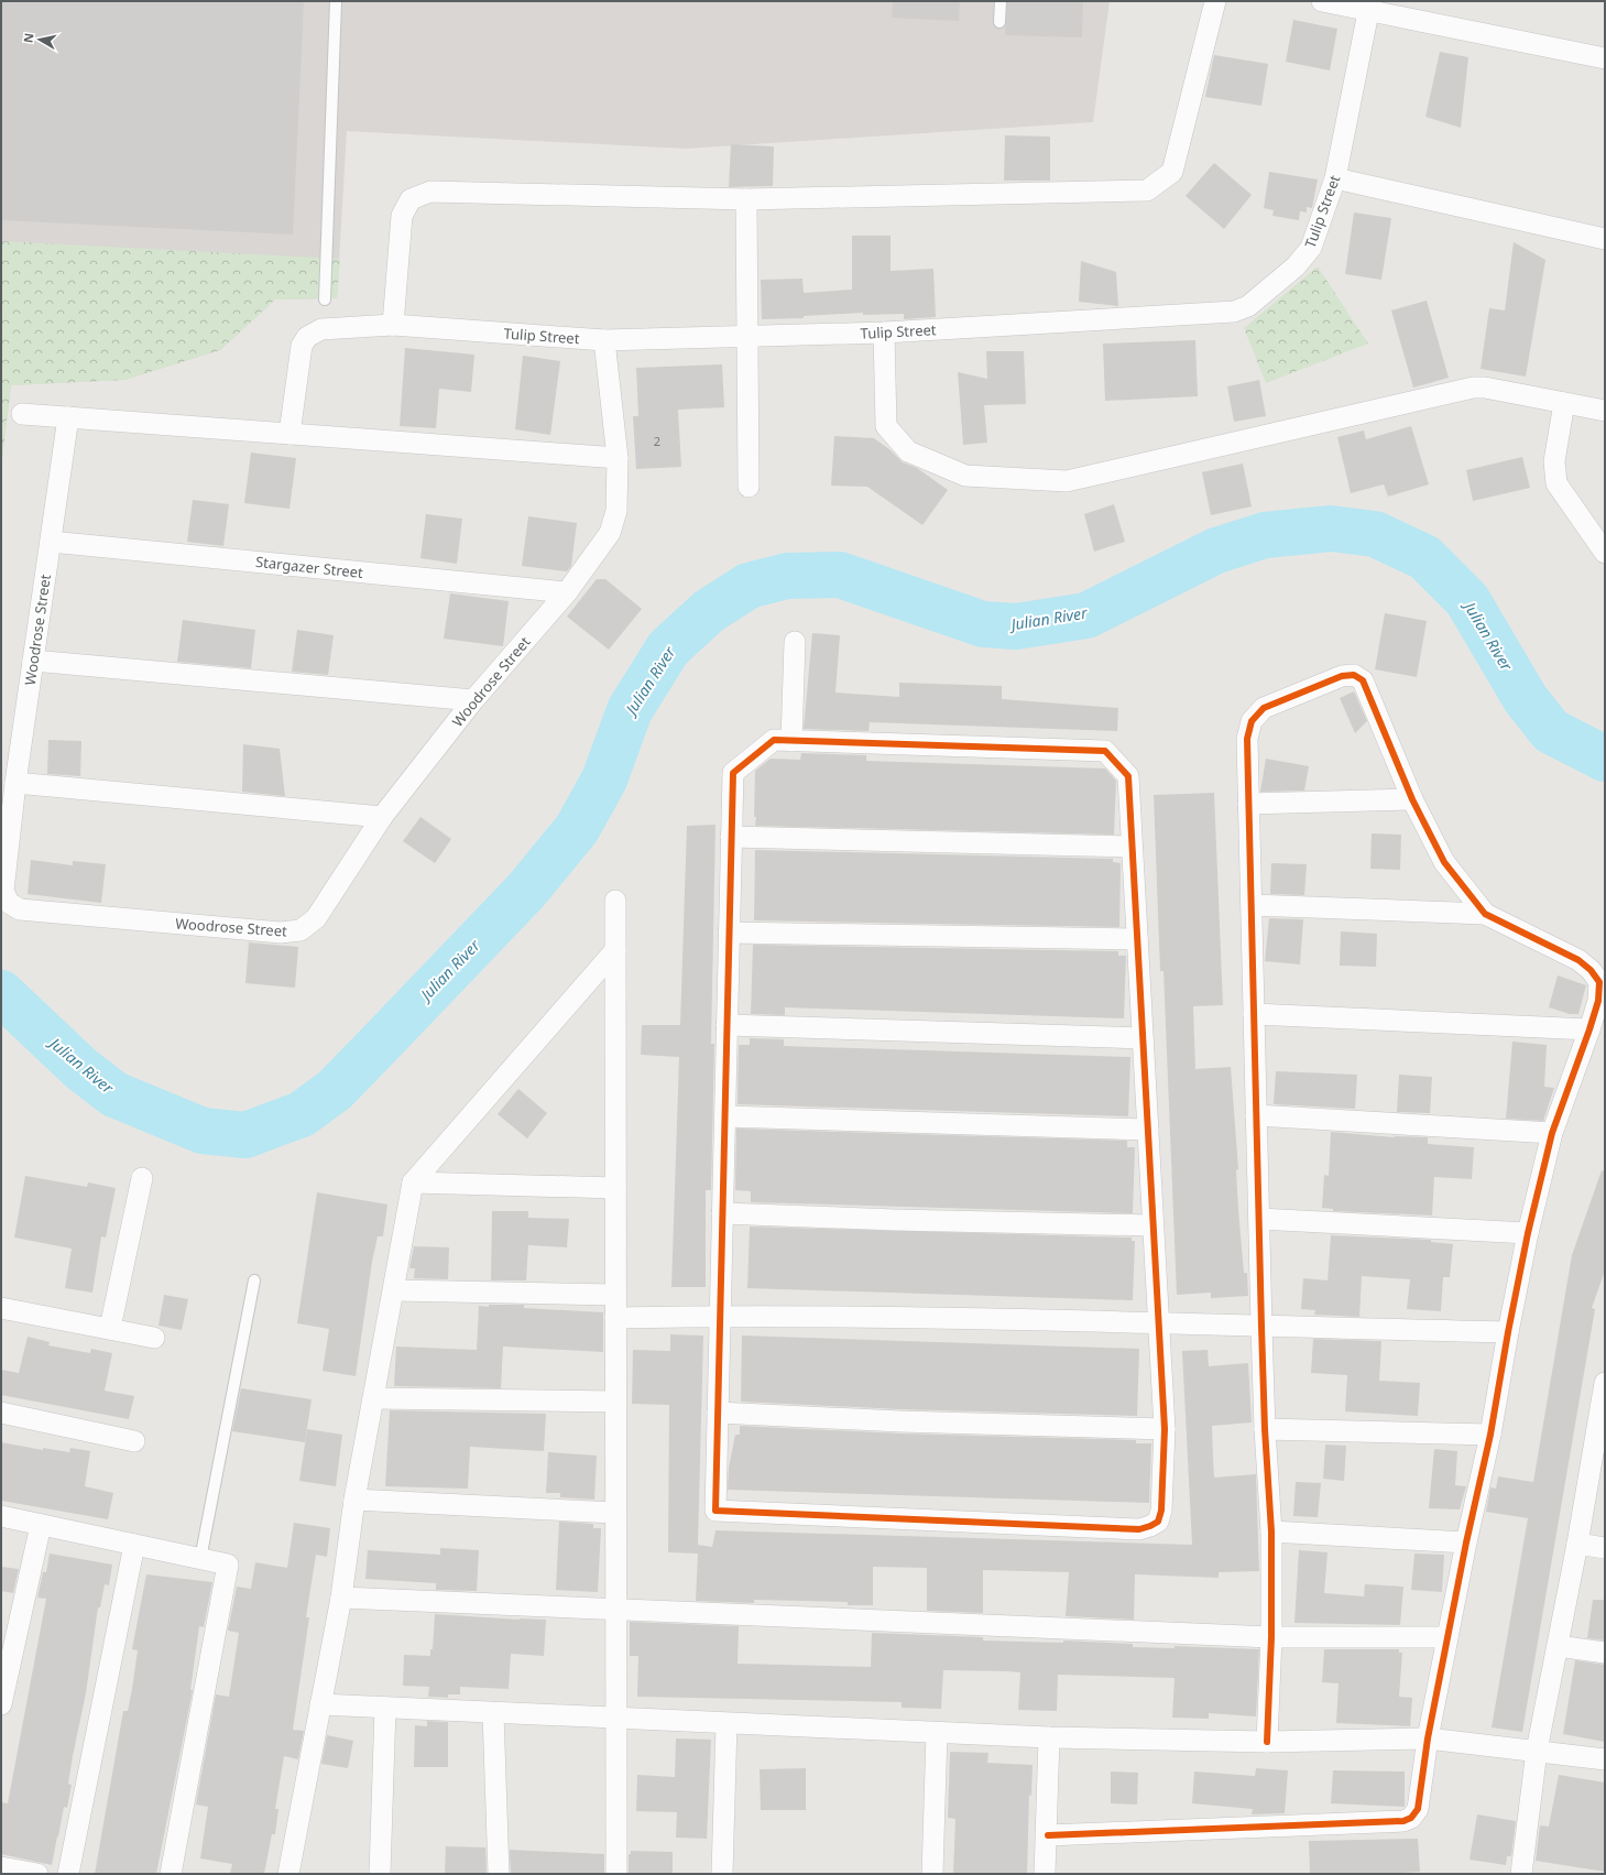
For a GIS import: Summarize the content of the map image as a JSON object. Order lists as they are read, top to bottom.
{
  "streets": {
    "street": ["Tulip Street", "Stargazer Street", "Woodrose Street"]
  },
  "crossings": [
    ["Tulip Street", "Woodrose Street"],
    ["Stargazer Street", "Woodrose Street"]
  ],
  "water": ["Julian River"],
  "house_numbers": ["2"],
  "north": "left"
}
